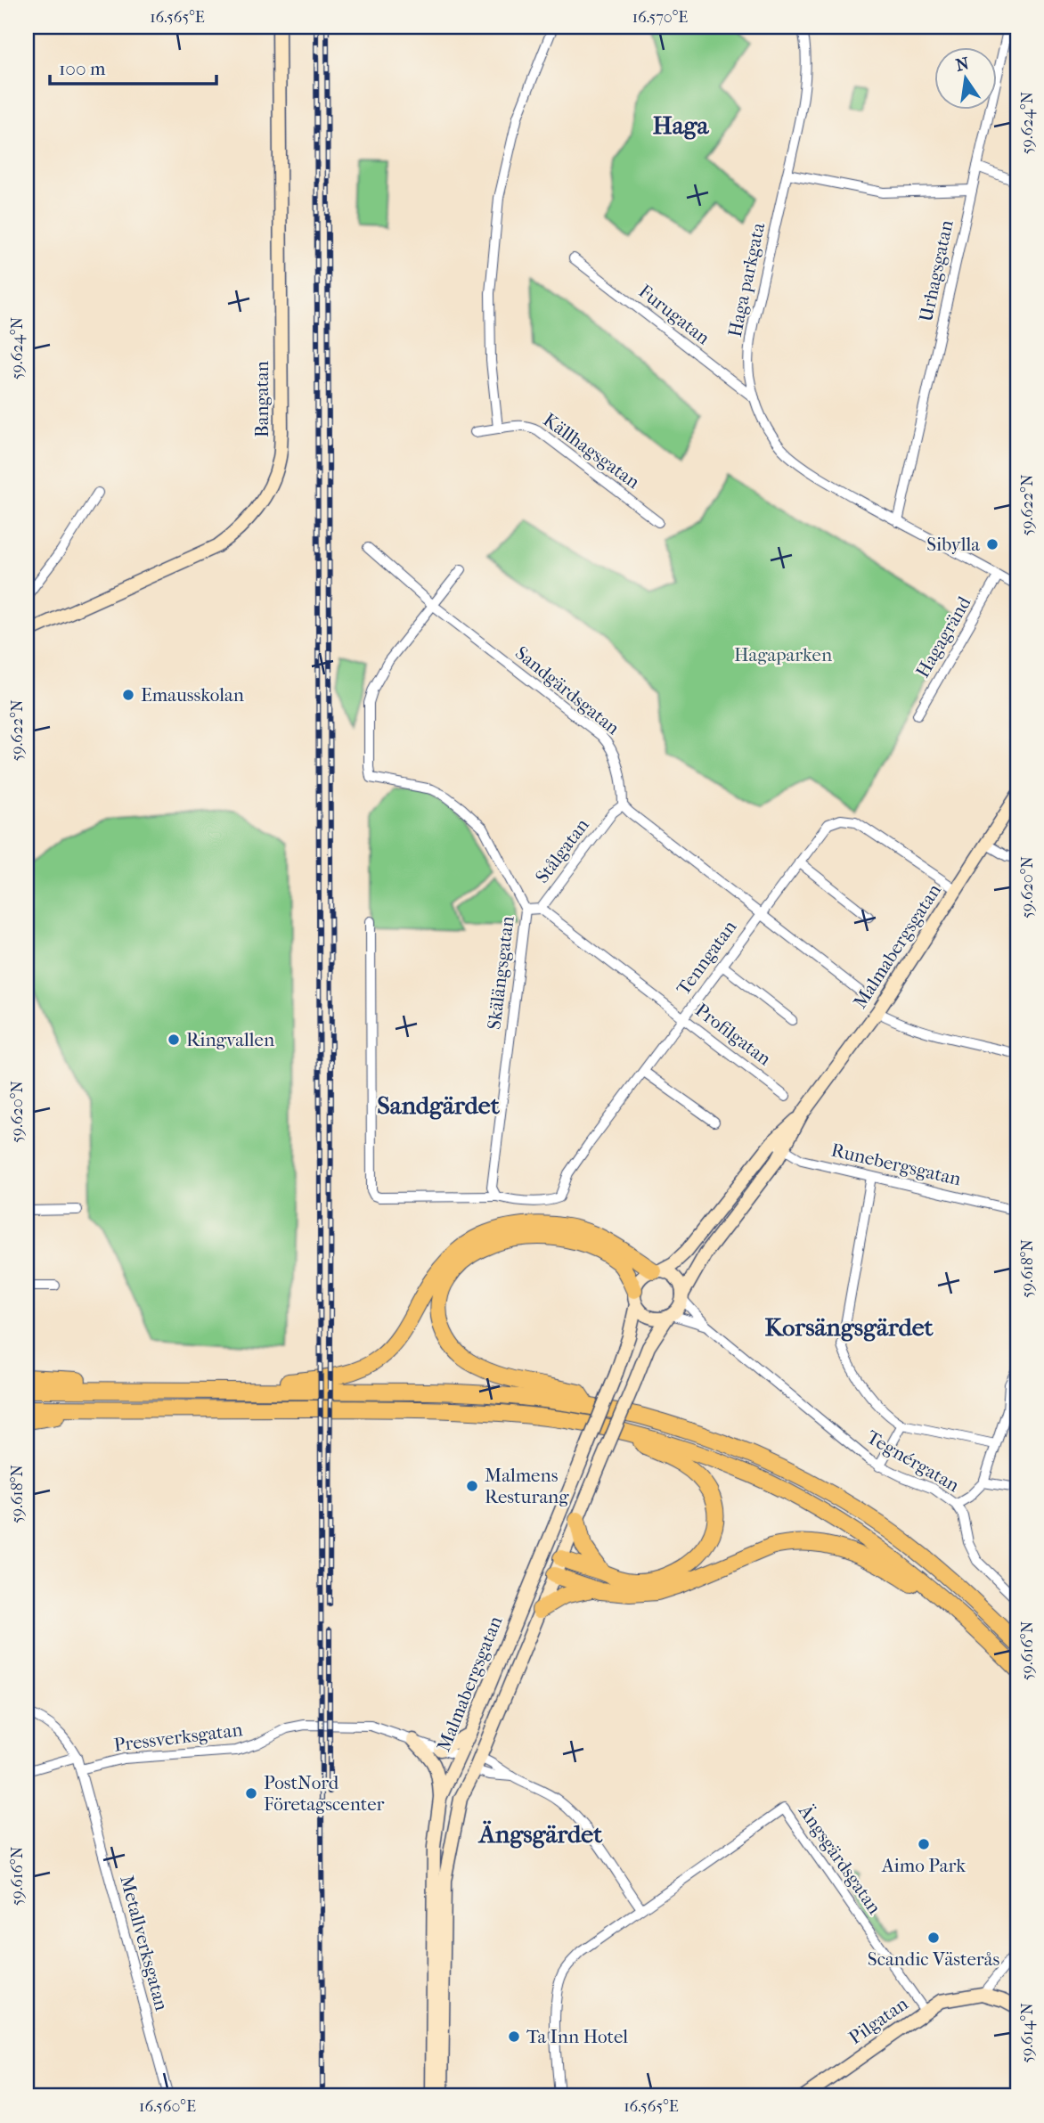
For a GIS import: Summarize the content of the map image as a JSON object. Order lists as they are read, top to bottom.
{
  "streets": {
    "main road": ["Bangatan", "Malmabergsgatan", "Pilgatan"],
    "street": [
      "Urhagsgatan",
      "Haga parkgata",
      "Furugatan",
      "Källhagsgatan",
      "Hagagränd",
      "Sandgärdsgatan",
      "Stålgatan",
      "Tenngatan",
      "Skälängsgatan",
      "Profilgatan",
      "Runebergsgatan",
      "Tegnérgatan",
      "Pressverksgatan",
      "Ängsgärdsgatan",
      "Metallverksgatan"
    ]
  },
  "crossings": [
    ["Urhagsgatan", "Haga parkgata"],
    ["Haga parkgata", "Furugatan"],
    ["Haga parkgata", "Hagagränd"],
    ["Sandgärdsgatan", "Stålgatan"],
    ["Sandgärdsgatan", "Skälängsgatan"],
    ["Stålgatan", "Skälängsgatan"],
    ["Stålgatan", "Profilgatan"],
    ["Malmabergsgatan", "Tenngatan"],
    ["Malmabergsgatan", "Runebergsgatan"],
    ["Malmabergsgatan", "Tegnérgatan"],
    ["Malmabergsgatan", "Pressverksgatan"],
    ["Tenngatan", "Skälängsgatan"],
    ["Tenngatan", "Profilgatan"],
    ["Pressverksgatan", "Metallverksgatan"],
    ["Ängsgärdsgatan", "Pilgatan"]
  ],
  "districts": [
    "Haga",
    "Sandgärdet",
    "Korsängsgärdet",
    "Ängsgärdet"
  ],
  "parks": ["Hagaparken"],
  "places": [
    "Sibylla",
    "Emausskolan",
    "Ringvallen",
    "Malmens Resturang",
    "PostNord Företagscenter",
    "Aimo Park",
    "Scandic Västerås",
    "Ta Inn Hotel"
  ],
  "scale_bar": "100 m",
  "north": "top",
  "coordinates": [
    "16.565°E",
    "16.570°E",
    "59.624°N",
    "59.622°N",
    "59.620°N",
    "59.618°N",
    "59.616°N",
    "59.614°N",
    "16.560°E"
  ]
}
